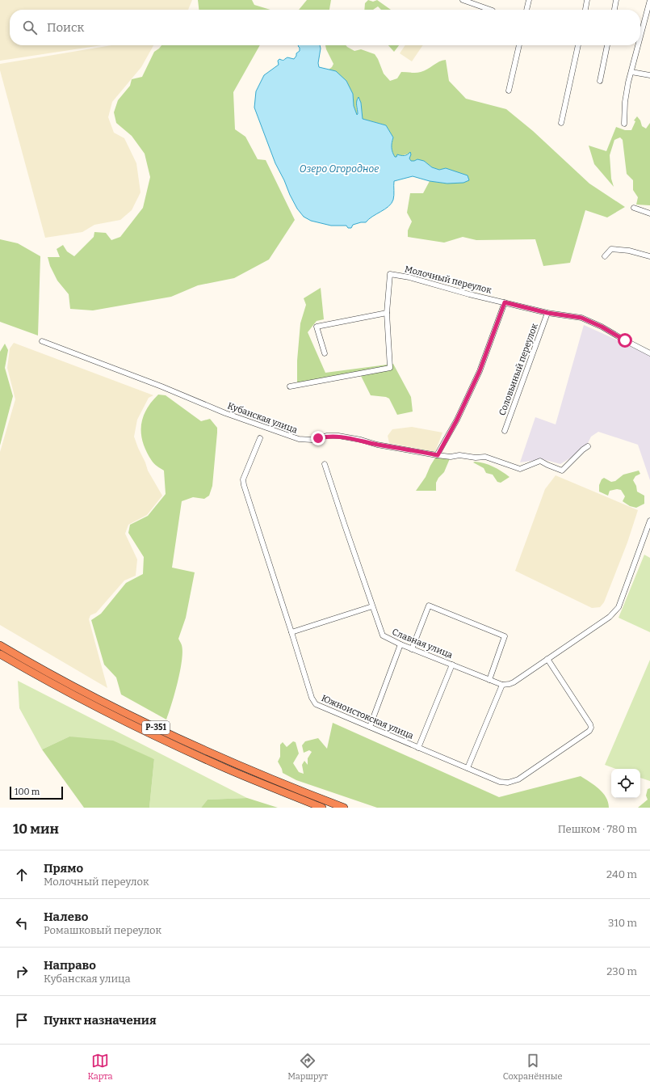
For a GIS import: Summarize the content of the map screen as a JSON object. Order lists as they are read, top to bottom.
{
  "streets": {
    "highway": ["Р-351"],
    "street": [
      "Молочный переулок",
      "Соловьиный переулок",
      "Кубанская улица",
      "Славная улица",
      "Южноистокская улица"
    ]
  },
  "crossings": [
    ["Молочный переулок", "Соловьиный переулок"]
  ],
  "water": ["Озеро Огородное"],
  "scale_bar": "100 m",
  "page": {
    "search": "Поиск",
    "scale": "100 m",
    "heading": ["10 мин", "Пешком · 780 m"],
    "list": [
      ["Прямо", "Молочный переулок", "240 m"],
      ["Налево", "Ромашковый переулок", "310 m"],
      ["Направо", "Кубанская улица", "230 m"],
      "Пункт назначения"
    ],
    "nav": ["Карта", "Маршрут", "Сохранённые"]
  }
}
